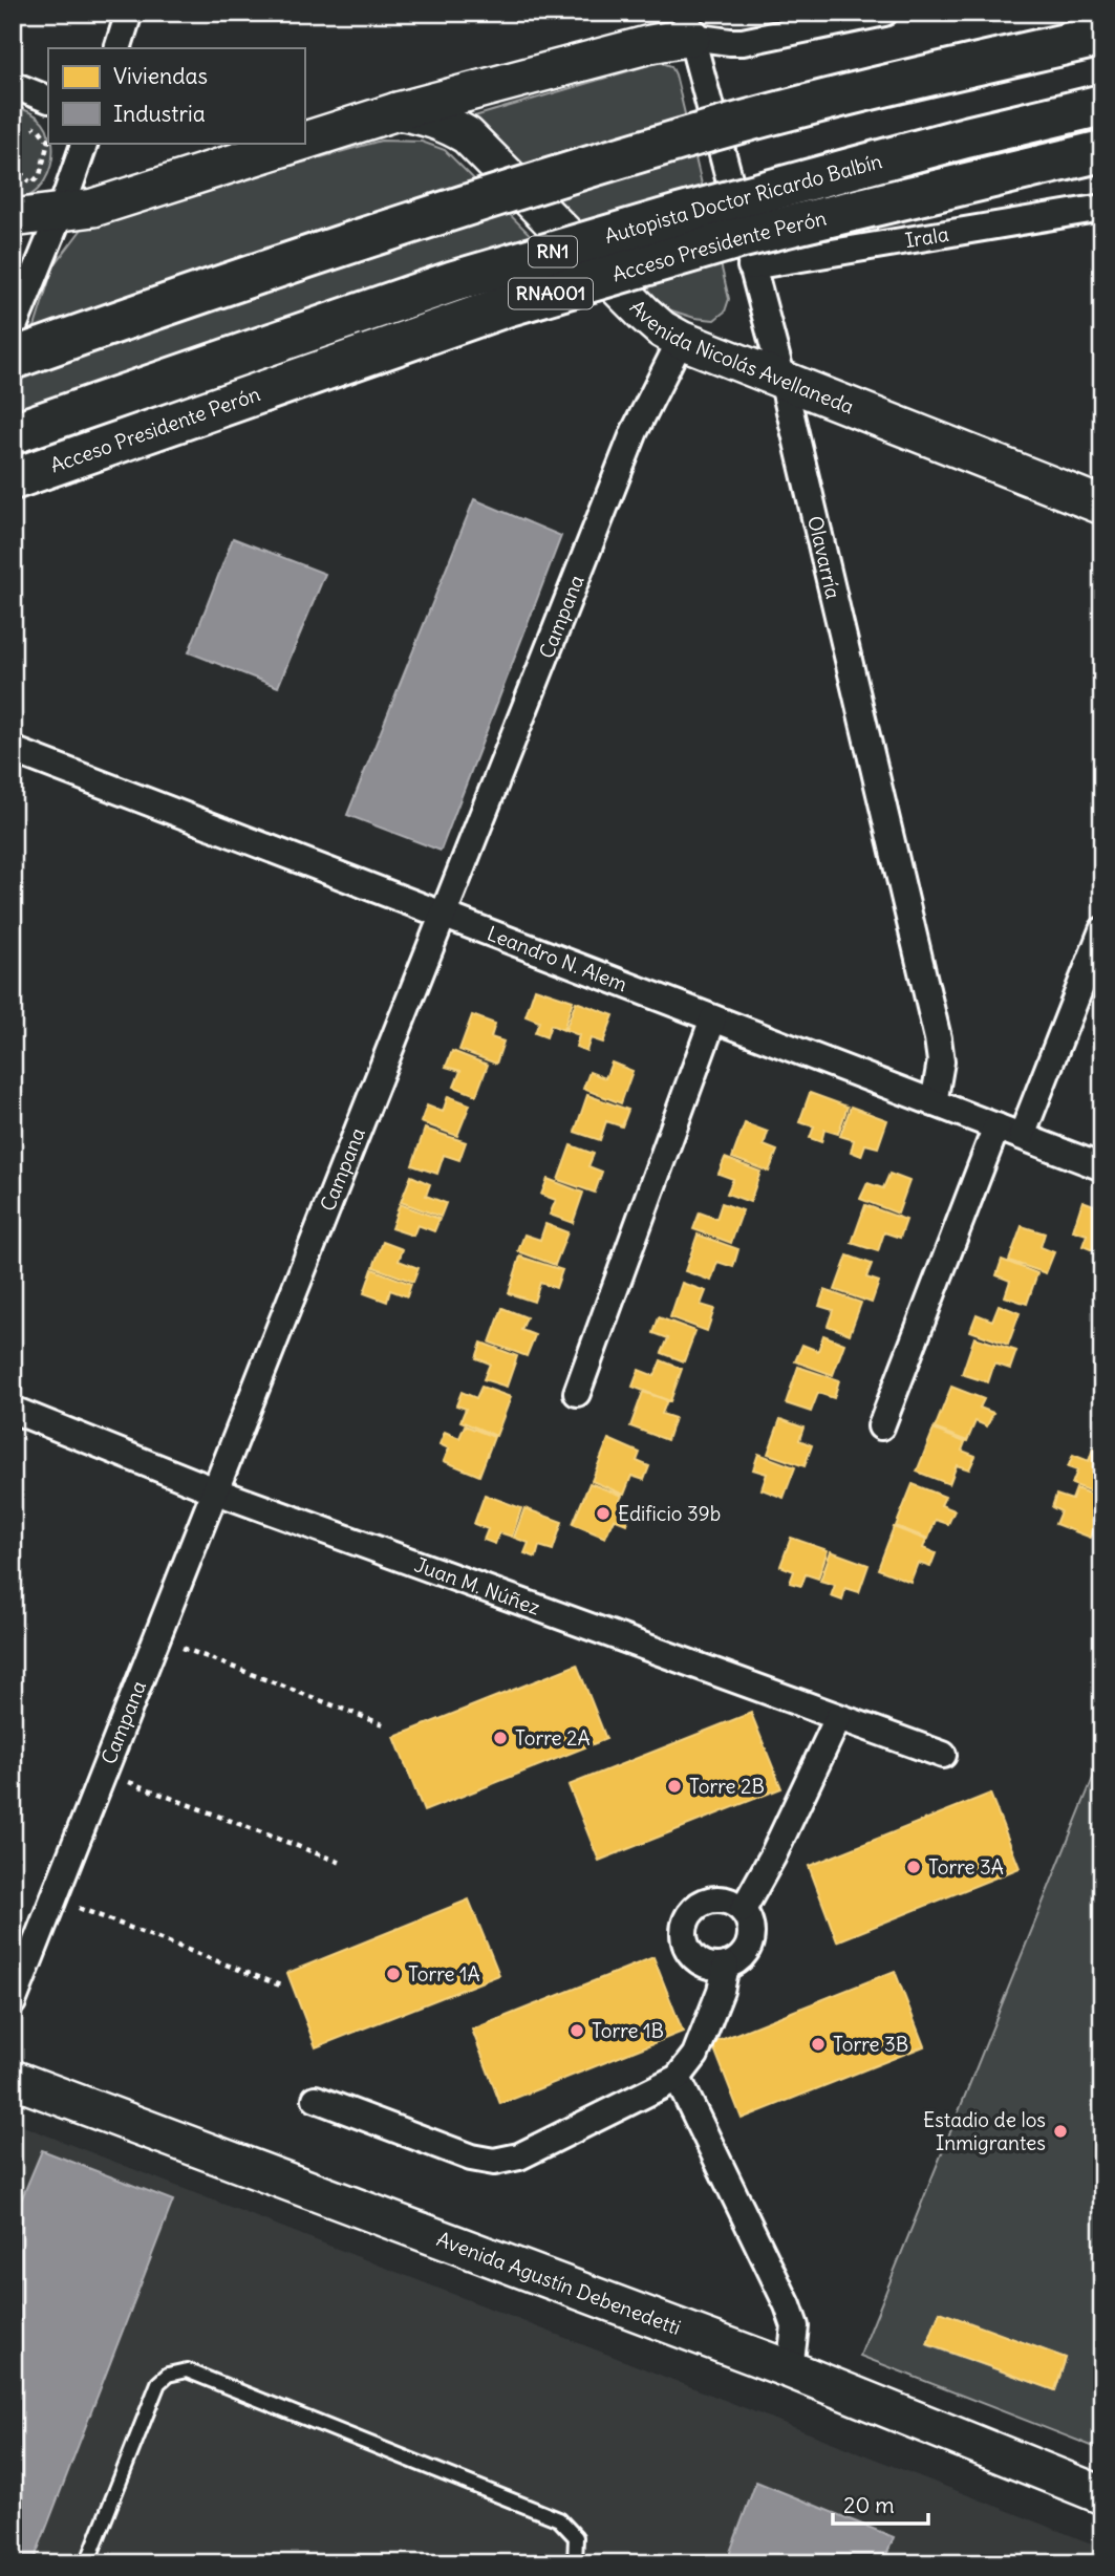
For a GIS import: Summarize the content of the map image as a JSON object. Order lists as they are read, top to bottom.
{
  "streets": {
    "highway": [
      "Autopista Doctor Ricardo Balbín",
      "Acceso Presidente Perón",
      "RN1",
      "RNA001"
    ],
    "main road": ["Avenida Nicolás Avellaneda", "Avenida Agustín Debenedetti"],
    "street": [
      "Irala",
      "Olavarría",
      "Campana",
      "Leandro N. Alem",
      "Juan M. Núñez"
    ]
  },
  "crossings": [
    ["Irala", "Olavarría"],
    ["Avenida Nicolás Avellaneda", "Olavarría"],
    ["Avenida Nicolás Avellaneda", "Campana"],
    ["Olavarría", "Leandro N. Alem"],
    ["Campana", "Leandro N. Alem"],
    ["Campana", "Juan M. Núñez"]
  ],
  "places": [
    "Edificio 39b",
    "Torre 2A",
    "Torre 2B",
    "Torre 3A",
    "Torre 1A",
    "Torre 1B",
    "Torre 3B",
    "Estadio de los Inmigrantes"
  ],
  "legend": ["Viviendas", "Industria"],
  "scale_bar": "20 m"
}
